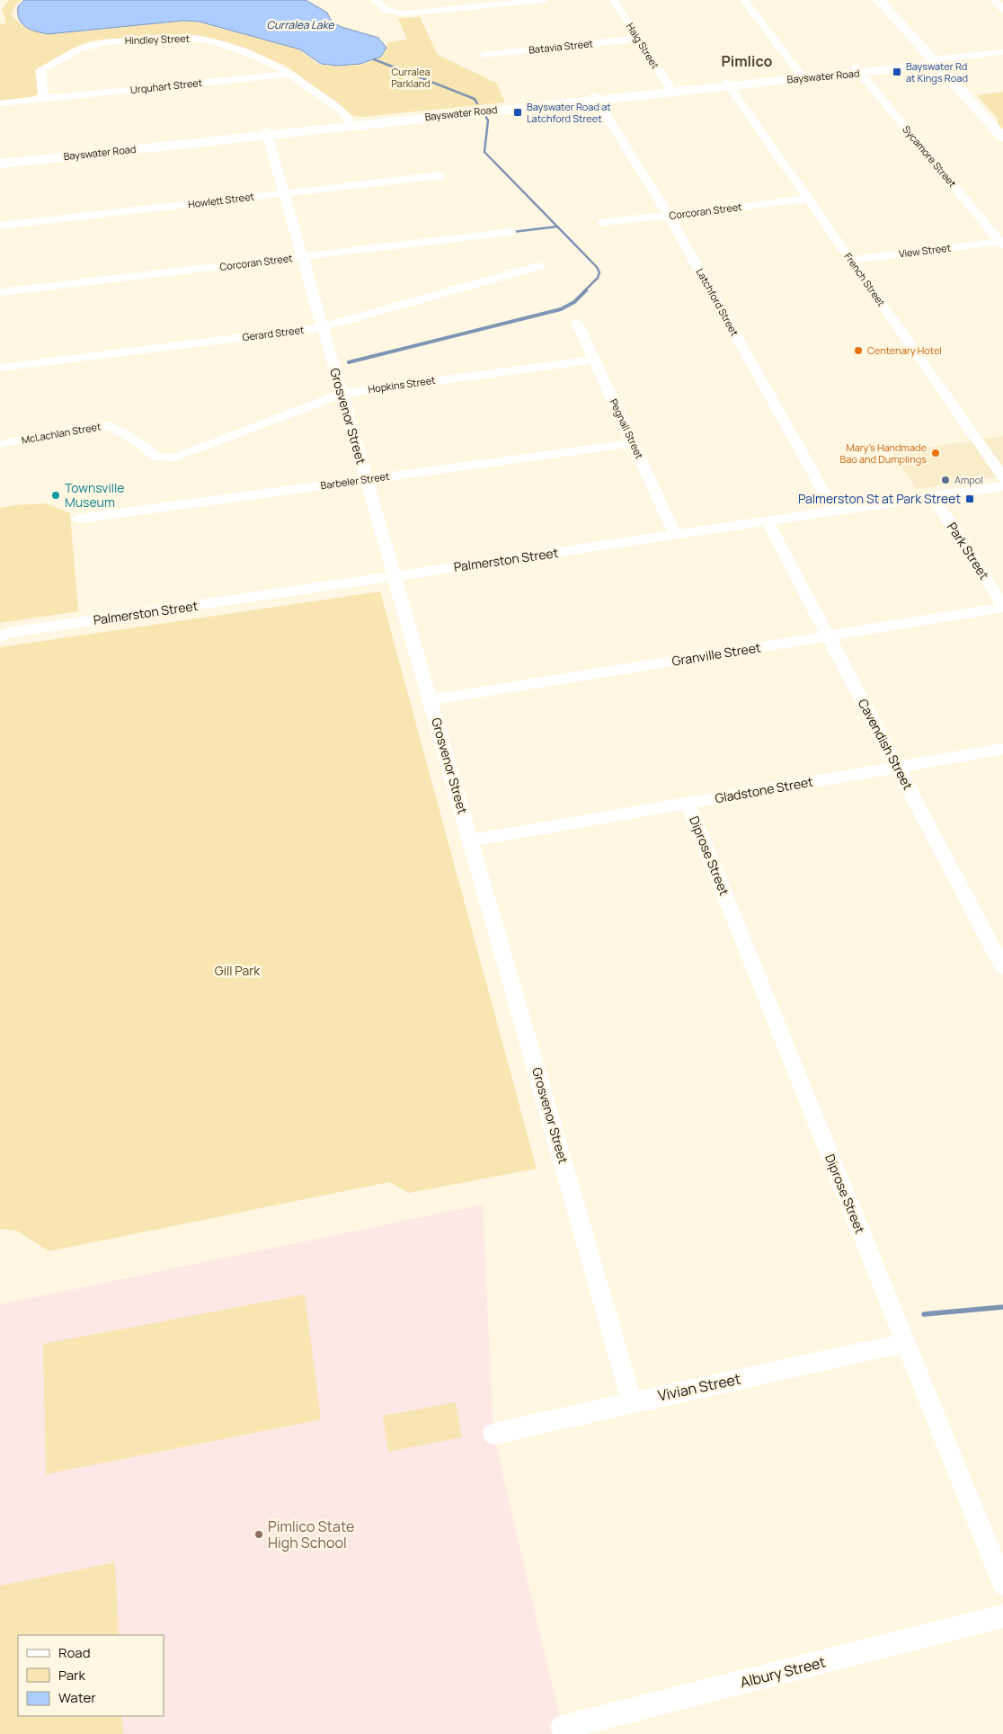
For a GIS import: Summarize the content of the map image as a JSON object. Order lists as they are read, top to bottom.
{
  "streets": {
    "main road": ["Bayswater Road"],
    "street": [
      "Hindley Street",
      "Haig Street",
      "Batavia Street",
      "Urquhart Street",
      "Sycamore Street",
      "Howlett Street",
      "Corcoran Street",
      "View Street",
      "French Street",
      "Latchford Street",
      "Gerard Street",
      "Hopkins Street",
      "Grosvenor Street",
      "Pegnall Street",
      "McLachlan Street",
      "Barbeler Street",
      "Park Street",
      "Palmerston Street",
      "Granville Street",
      "Cavendish Street",
      "Gladstone Street",
      "Diprose Street",
      "Vivian Street",
      "Albury Street"
    ]
  },
  "crossings": [
    ["Hindley Street", "Bayswater Road"],
    ["Hindley Street", "Urquhart Street"],
    ["Haig Street", "Batavia Street"],
    ["Haig Street", "Bayswater Road"],
    ["Bayswater Road", "Sycamore Street"],
    ["Bayswater Road", "French Street"],
    ["Bayswater Road", "Latchford Street"],
    ["Bayswater Road", "Grosvenor Street"],
    ["Sycamore Street", "View Street"],
    ["Howlett Street", "Grosvenor Street"],
    ["Corcoran Street", "French Street"],
    ["Corcoran Street", "Latchford Street"],
    ["Corcoran Street", "Grosvenor Street"],
    ["View Street", "French Street"],
    ["Latchford Street", "Palmerston Street"],
    ["Gerard Street", "Grosvenor Street"],
    ["Hopkins Street", "Grosvenor Street"],
    ["Hopkins Street", "Pegnall Street"],
    ["Hopkins Street", "McLachlan Street"],
    ["Grosvenor Street", "Barbeler Street"],
    ["Grosvenor Street", "Palmerston Street"],
    ["Grosvenor Street", "Granville Street"],
    ["Grosvenor Street", "Gladstone Street"],
    ["Grosvenor Street", "Vivian Street"],
    ["Pegnall Street", "Barbeler Street"],
    ["Pegnall Street", "Palmerston Street"],
    ["Park Street", "Palmerston Street"],
    ["Park Street", "Granville Street"],
    ["Palmerston Street", "Cavendish Street"],
    ["Granville Street", "Cavendish Street"],
    ["Cavendish Street", "Gladstone Street"],
    ["Gladstone Street", "Diprose Street"],
    ["Diprose Street", "Vivian Street"]
  ],
  "districts": ["Pimlico"],
  "water": ["Curralea Lake"],
  "parks": ["Curralea Parkland", "Gill Park"],
  "places": {
    "transit": ["Bayswater Rd at Kings Road", "Bayswater Road at Latchford Street", "Palmerston St at Park Street"],
    "other": [
      "Centenary Hotel",
      "Mary's Handmade Bao and Dumplings",
      "Ampol",
      "Townsville Museum",
      "Pimlico State High School"
    ]
  },
  "legend": ["Road", "Park", "Water"]
}
